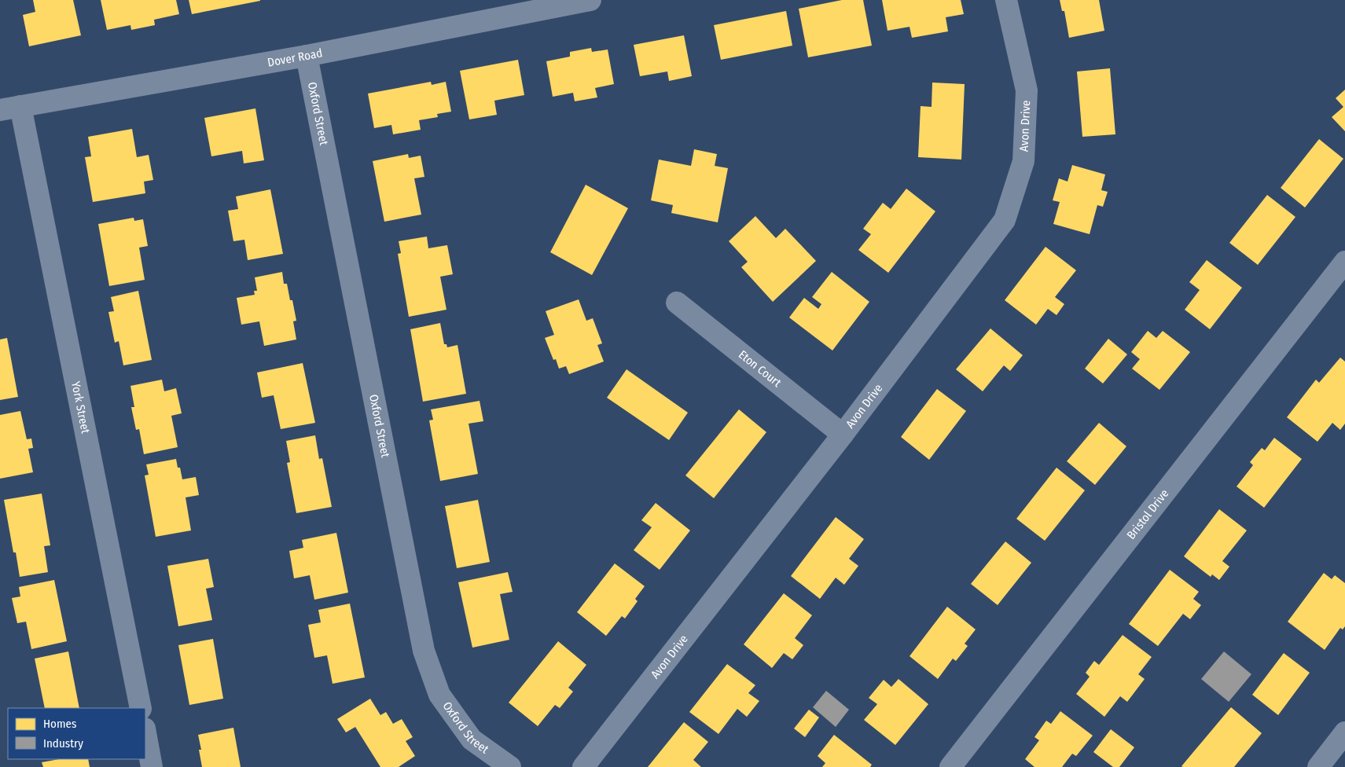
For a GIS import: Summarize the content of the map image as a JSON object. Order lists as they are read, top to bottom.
{
  "streets": {
    "street": [
      "Dover Road",
      "Oxford Street",
      "Avon Drive",
      "Eton Court",
      "York Street",
      "Bristol Drive"
    ]
  },
  "crossings": [
    ["Dover Road", "Oxford Street"],
    ["Dover Road", "York Street"],
    ["Avon Drive", "Eton Court"]
  ],
  "legend": ["Homes", "Industry"]
}
